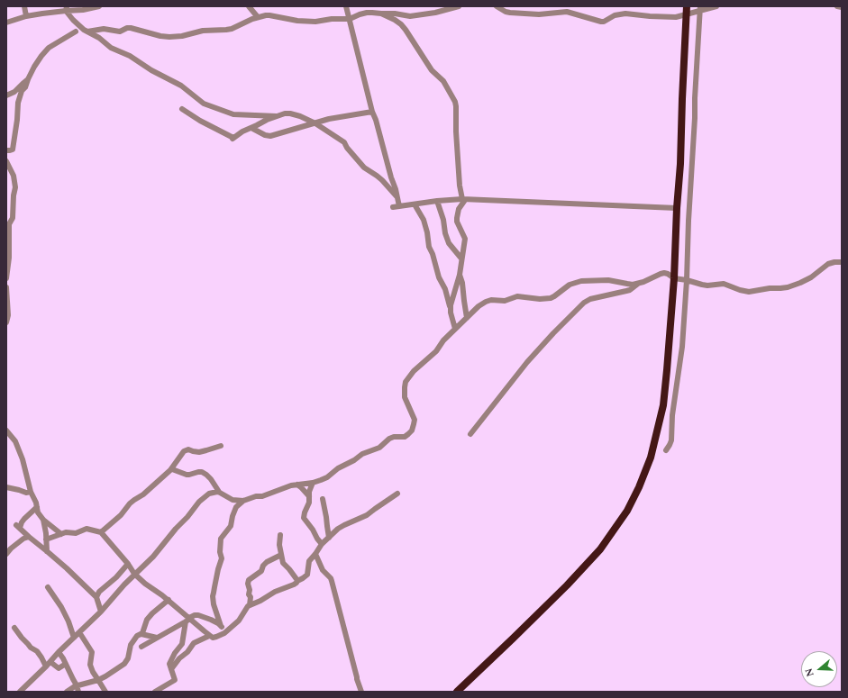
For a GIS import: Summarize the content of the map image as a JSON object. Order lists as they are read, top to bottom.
{
  "north": "left"
}
